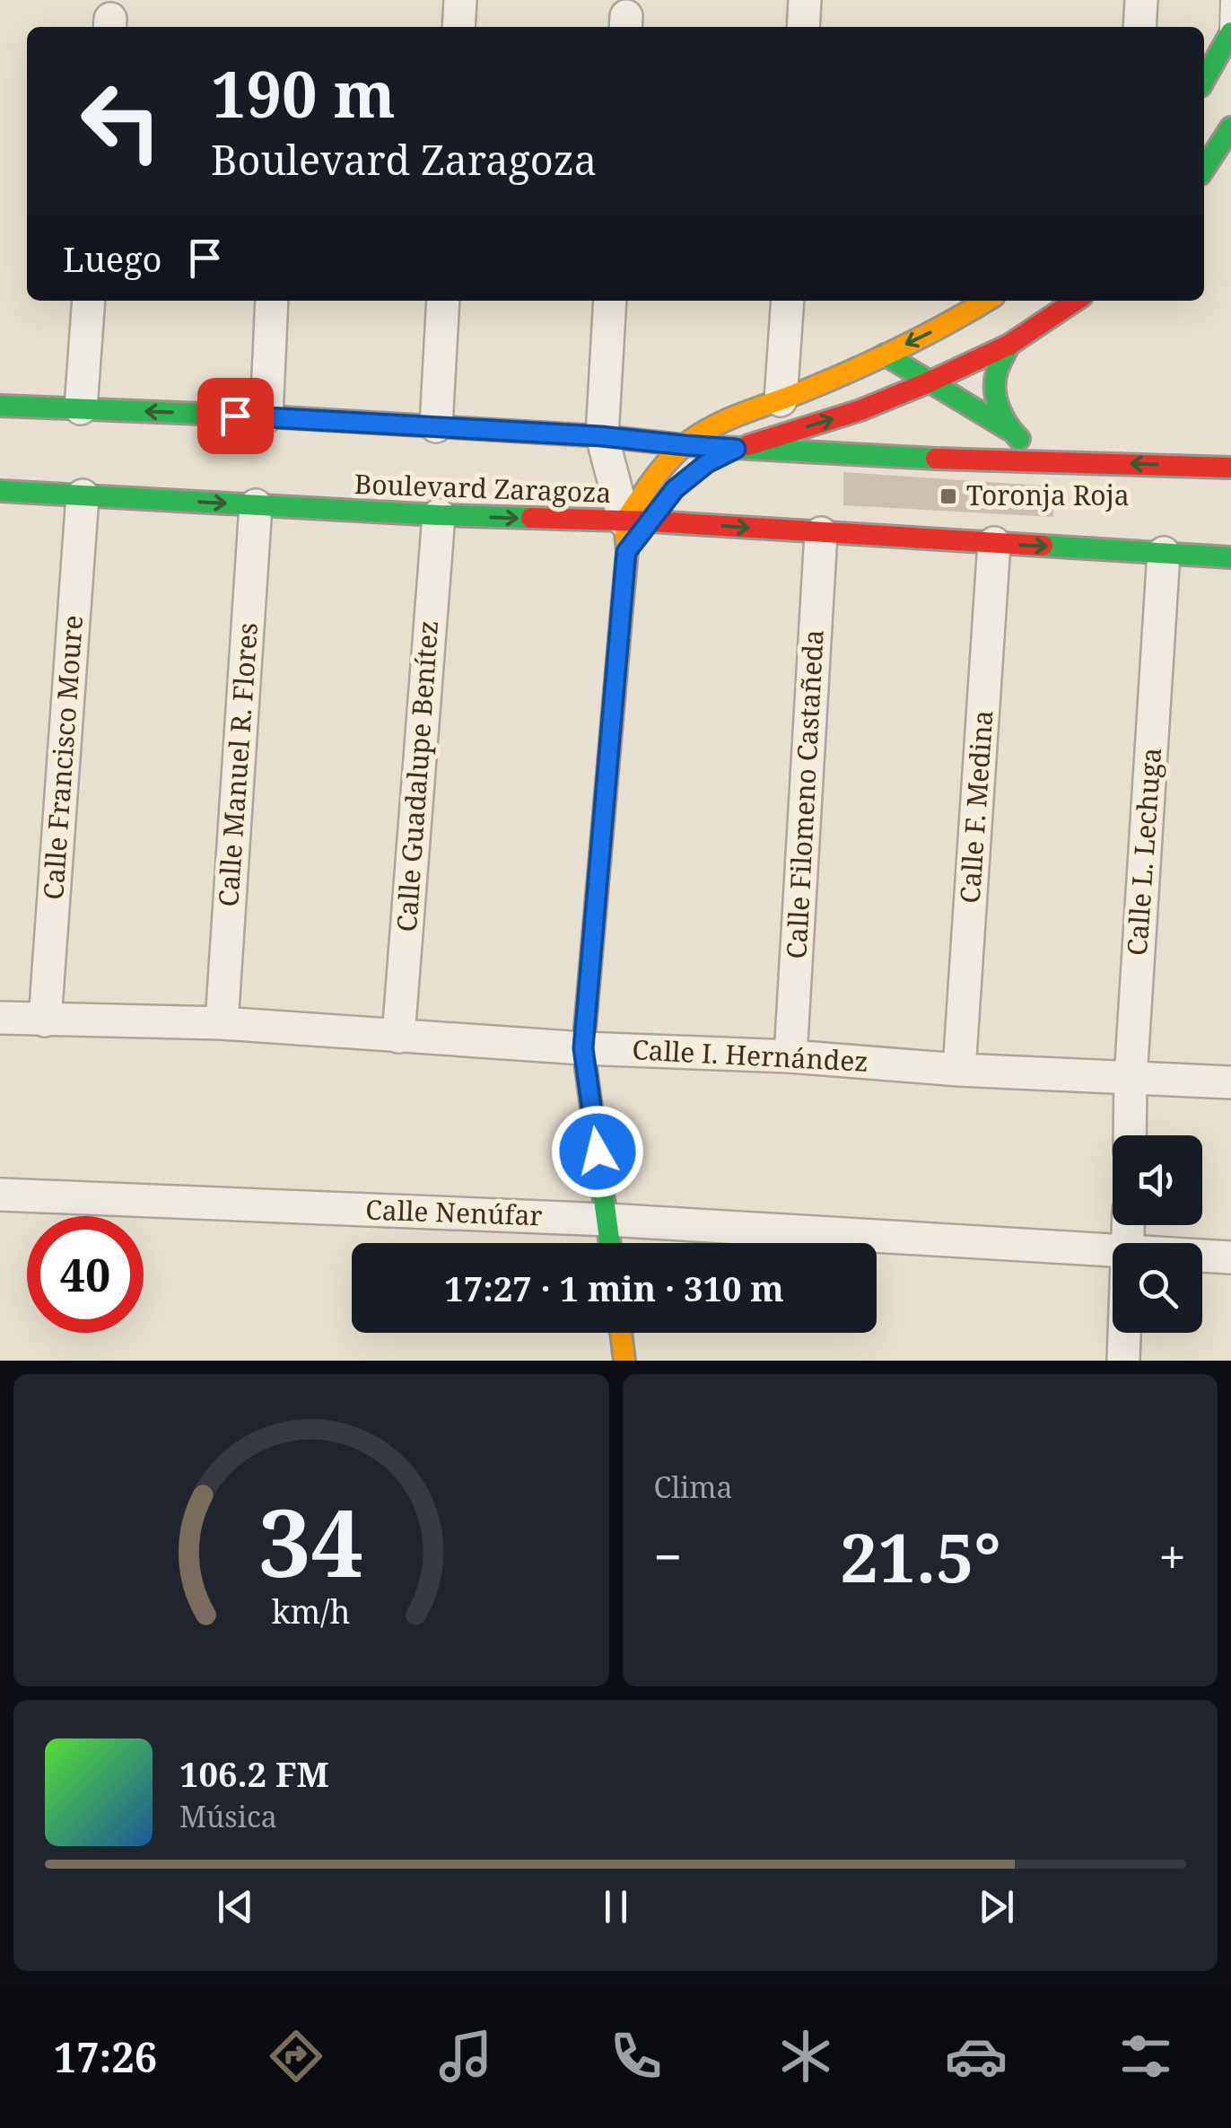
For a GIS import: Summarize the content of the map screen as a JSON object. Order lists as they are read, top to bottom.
{
  "streets": {
    "main road": ["Boulevard Zaragoza"],
    "street": [
      "Calle Francisco Moure",
      "Calle Manuel R. Flores",
      "Calle Guadalupe Benítez",
      "Calle Filomeno Castañeda",
      "Calle F. Medina",
      "Calle L. Lechuga",
      "Calle I. Hernández",
      "Calle Nenúfar"
    ]
  },
  "crossings": [
    ["Boulevard Zaragoza", "Calle Francisco Moure"],
    ["Boulevard Zaragoza", "Calle Manuel R. Flores"],
    ["Boulevard Zaragoza", "Calle Guadalupe Benítez"],
    ["Boulevard Zaragoza", "Calle Filomeno Castañeda"],
    ["Boulevard Zaragoza", "Calle F. Medina"],
    ["Boulevard Zaragoza", "Calle L. Lechuga"],
    ["Calle Francisco Moure", "Calle I. Hernández"],
    ["Calle Manuel R. Flores", "Calle I. Hernández"],
    ["Calle Guadalupe Benítez", "Calle I. Hernández"],
    ["Calle Filomeno Castañeda", "Calle I. Hernández"],
    ["Calle F. Medina", "Calle I. Hernández"],
    ["Calle L. Lechuga", "Calle I. Hernández"]
  ],
  "places": {
    "transit": ["Toronja Roja"]
  },
  "page": {
    "turn": ["190 m", "Boulevard Zaragoza"],
    "then": "Luego",
    "limit": "40",
    "trip": "17:27 · 1 min · 310 m",
    "tile": "Clima",
    "heat": ["−", "21.5°", "+"],
    "song": ["106.2 FM", "Música"],
    "tabs": "17:26",
    "gauge": ["34", "km/h"]
  }
}
